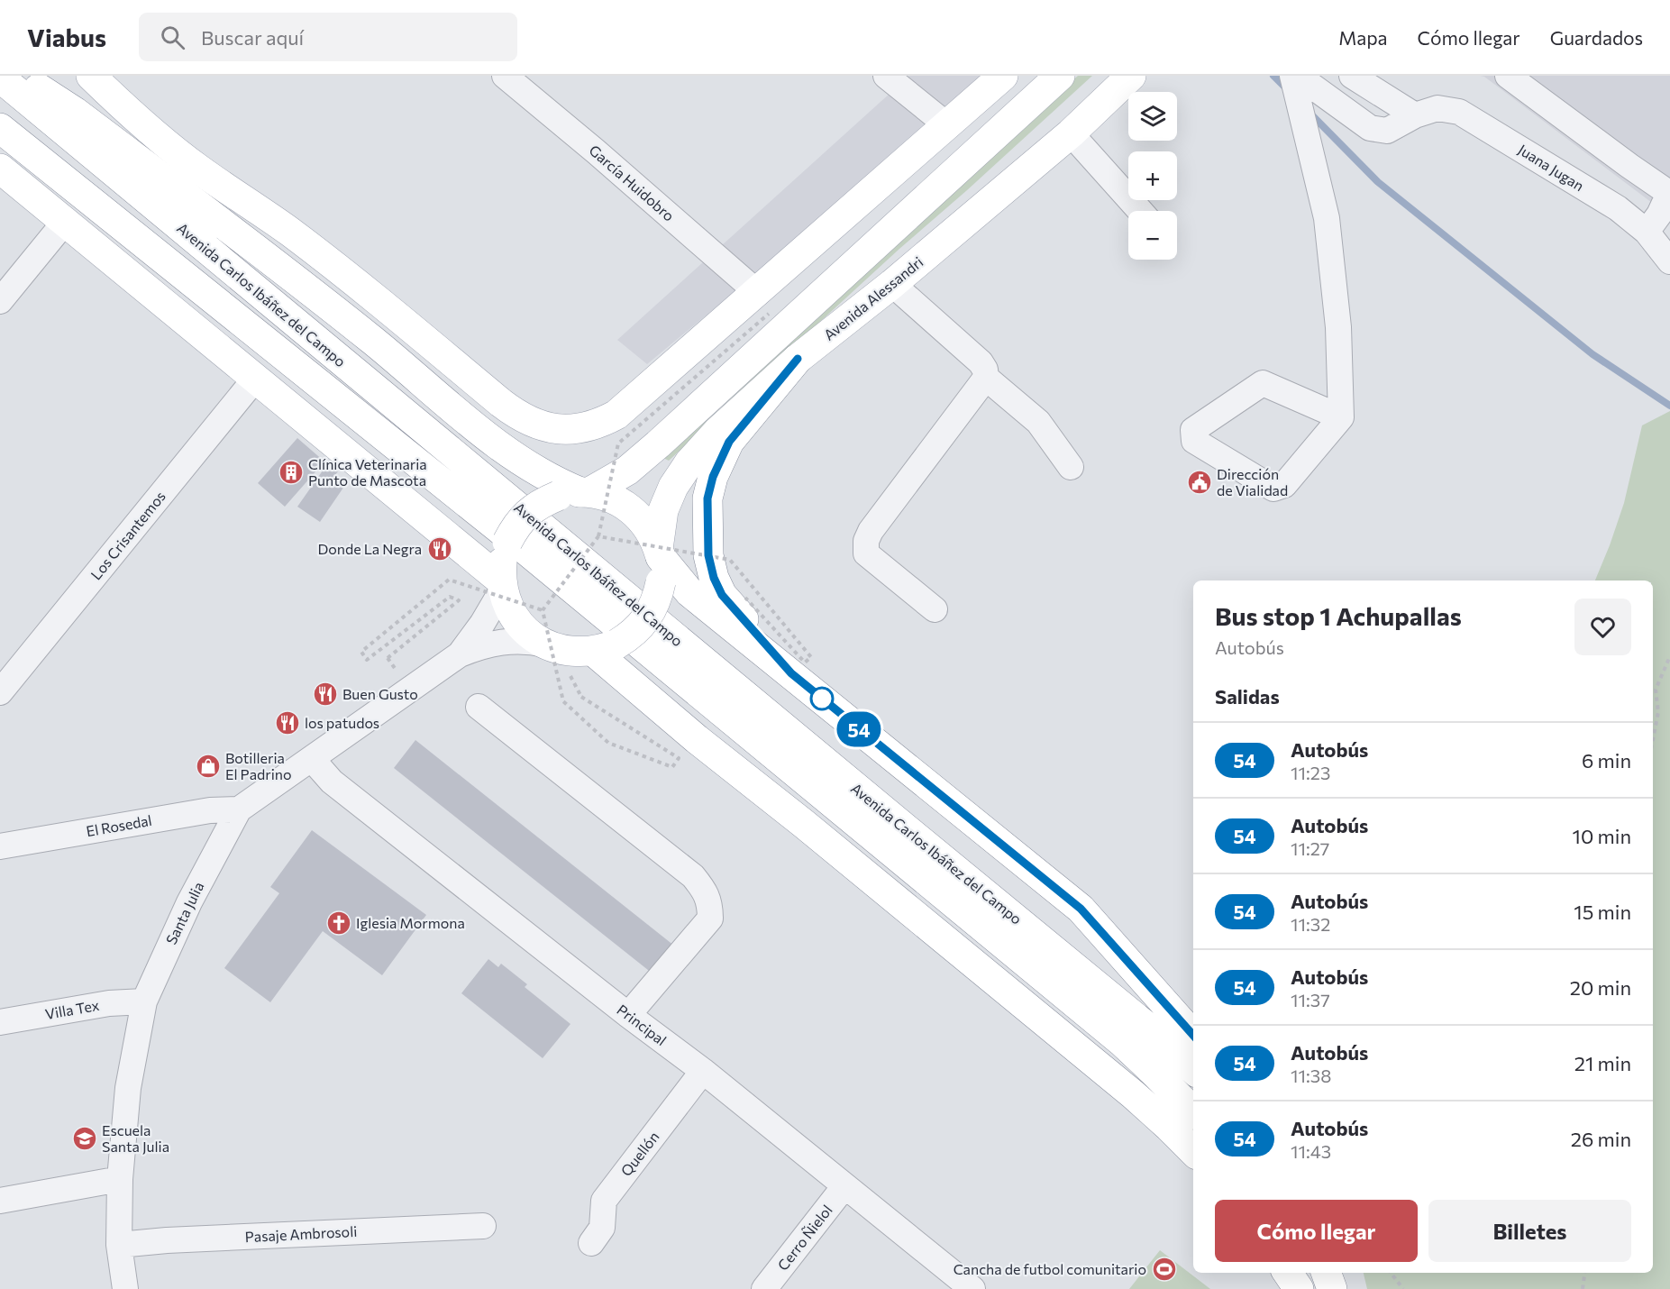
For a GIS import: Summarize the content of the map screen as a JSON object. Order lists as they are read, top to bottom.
{
  "streets": {
    "main road": ["Avenida Carlos Ibáñez del Campo", "Avenida Alessandri"],
    "street": [
      "Juana Jugan",
      "García Huidobro",
      "Los Crisantemos",
      "El Rosedal",
      "Santa Julia",
      "Villa Tex",
      "Principal",
      "Quellón",
      "Pasaje Ambrosoli",
      "Cerro Ñielol"
    ]
  },
  "crossings": [
    ["Avenida Alessandri", "Santa Julia"],
    ["El Rosedal", "Santa Julia"],
    ["Santa Julia", "Villa Tex"],
    ["Santa Julia", "Principal"],
    ["Santa Julia", "Pasaje Ambrosoli"],
    ["Principal", "Quellón"],
    ["Principal", "Cerro Ñielol"]
  ],
  "places": {
    "building": ["Clínica Veterinaria Punto de Mascota"],
    "public building": ["Dirección de Vialidad"],
    "restaurant": ["Donde La Negra", "Buen Gusto", "los patudos"],
    "shop": ["Botilleria El Padrino"],
    "church": ["Iglesia Mormona"],
    "school or university": ["Escuela Santa Julia"],
    "sports": ["Cancha de futbol comunitario"]
  },
  "lines": ["bus line 54"],
  "page": {
    "header": "Viabus",
    "search": "Buscar aquí",
    "nav": ["Mapa", "Cómo llegar", "Guardados"],
    "on_map": "54",
    "map_buttons": ["+", "−"],
    "heading": [
      ["Bus stop 1 Achupallas", "Autobús"],
      "Salidas"
    ],
    "list": [
      {
        "mark": "54",
        "name": "Autobús",
        "note": "11:23",
        "value": "6 min"
      },
      {
        "mark": "54",
        "name": "Autobús",
        "note": "11:27",
        "value": "10 min"
      },
      {
        "mark": "54",
        "name": "Autobús",
        "note": "11:32",
        "value": "15 min"
      },
      {
        "mark": "54",
        "name": "Autobús",
        "note": "11:37",
        "value": "20 min"
      },
      {
        "mark": "54",
        "name": "Autobús",
        "note": "11:38",
        "value": "21 min"
      },
      {
        "mark": "54",
        "name": "Autobús",
        "note": "11:43",
        "value": "26 min"
      }
    ],
    "buttons": ["Cómo llegar", "Billetes"]
  }
}
